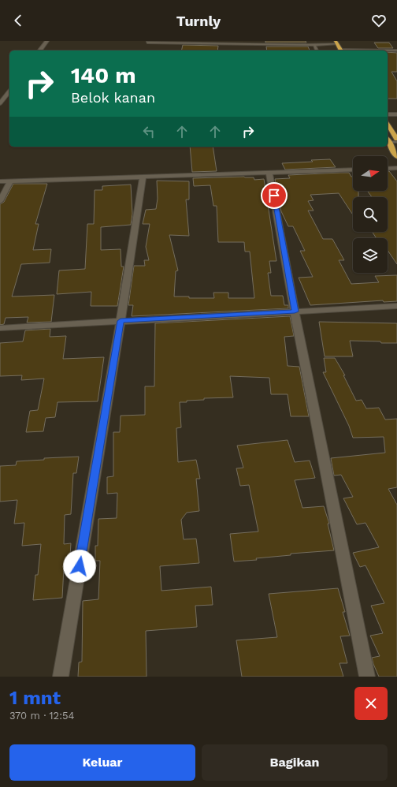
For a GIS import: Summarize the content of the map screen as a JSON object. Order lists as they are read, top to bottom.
{
  "north": "right",
  "page": {
    "header": "Turnly",
    "turn": ["140 m", "Belok kanan"],
    "heading": ["1 mnt", "370 m · 12:54"],
    "buttons": ["Keluar", "Bagikan"]
  }
}
